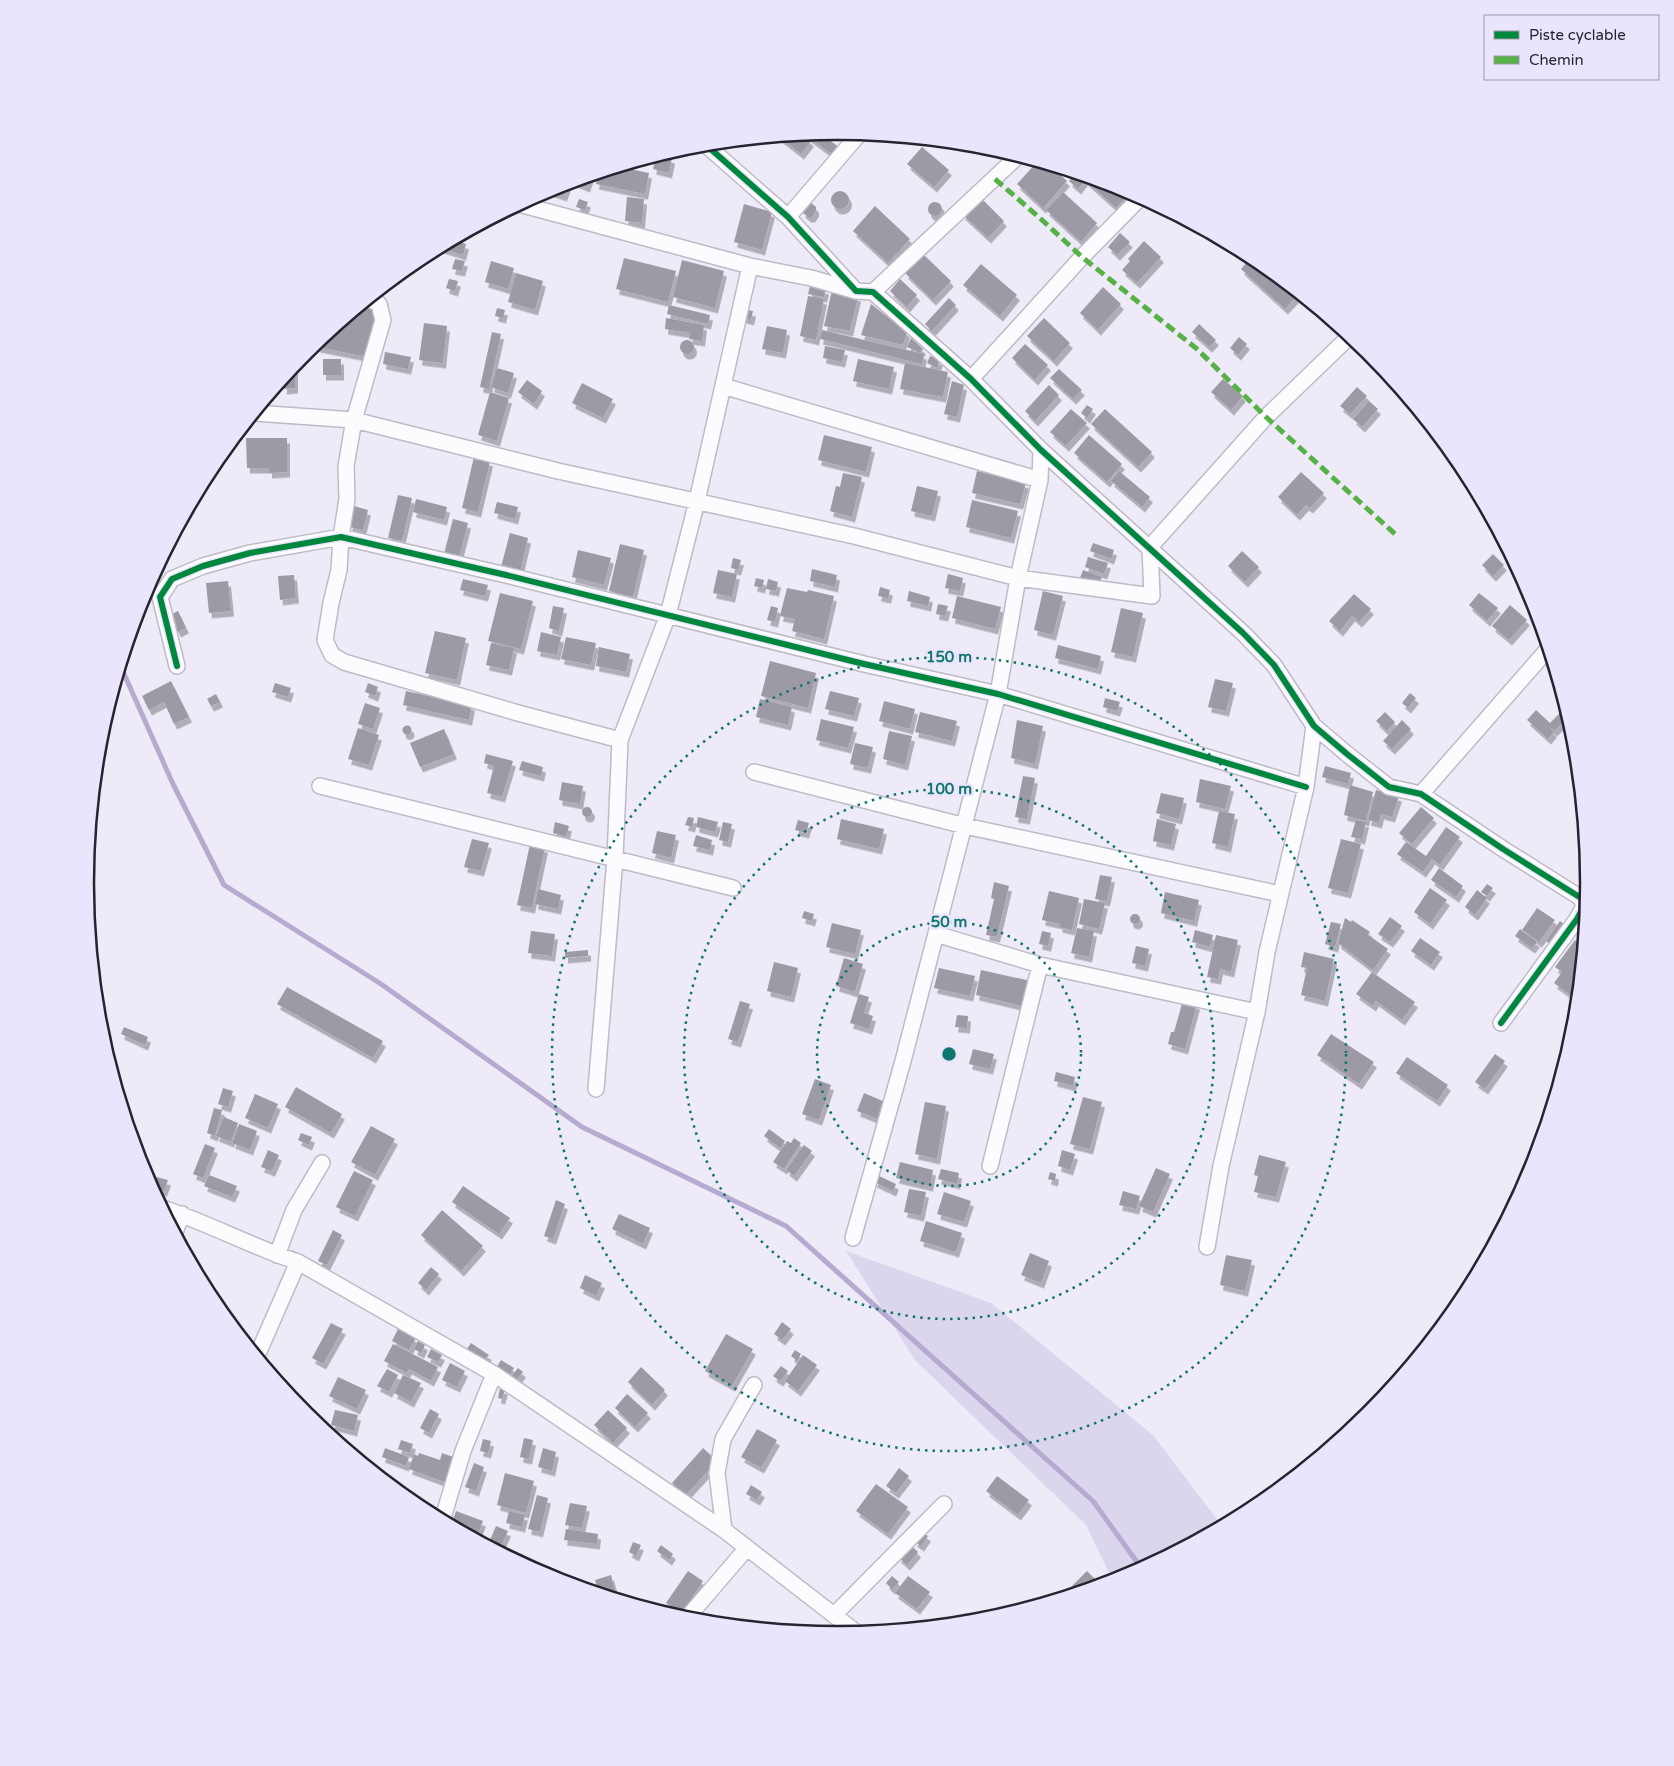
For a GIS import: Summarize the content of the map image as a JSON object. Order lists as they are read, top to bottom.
{
  "legend": ["Piste cyclable", "Chemin"],
  "rings": ["150 m", "100 m", "50 m"]
}
